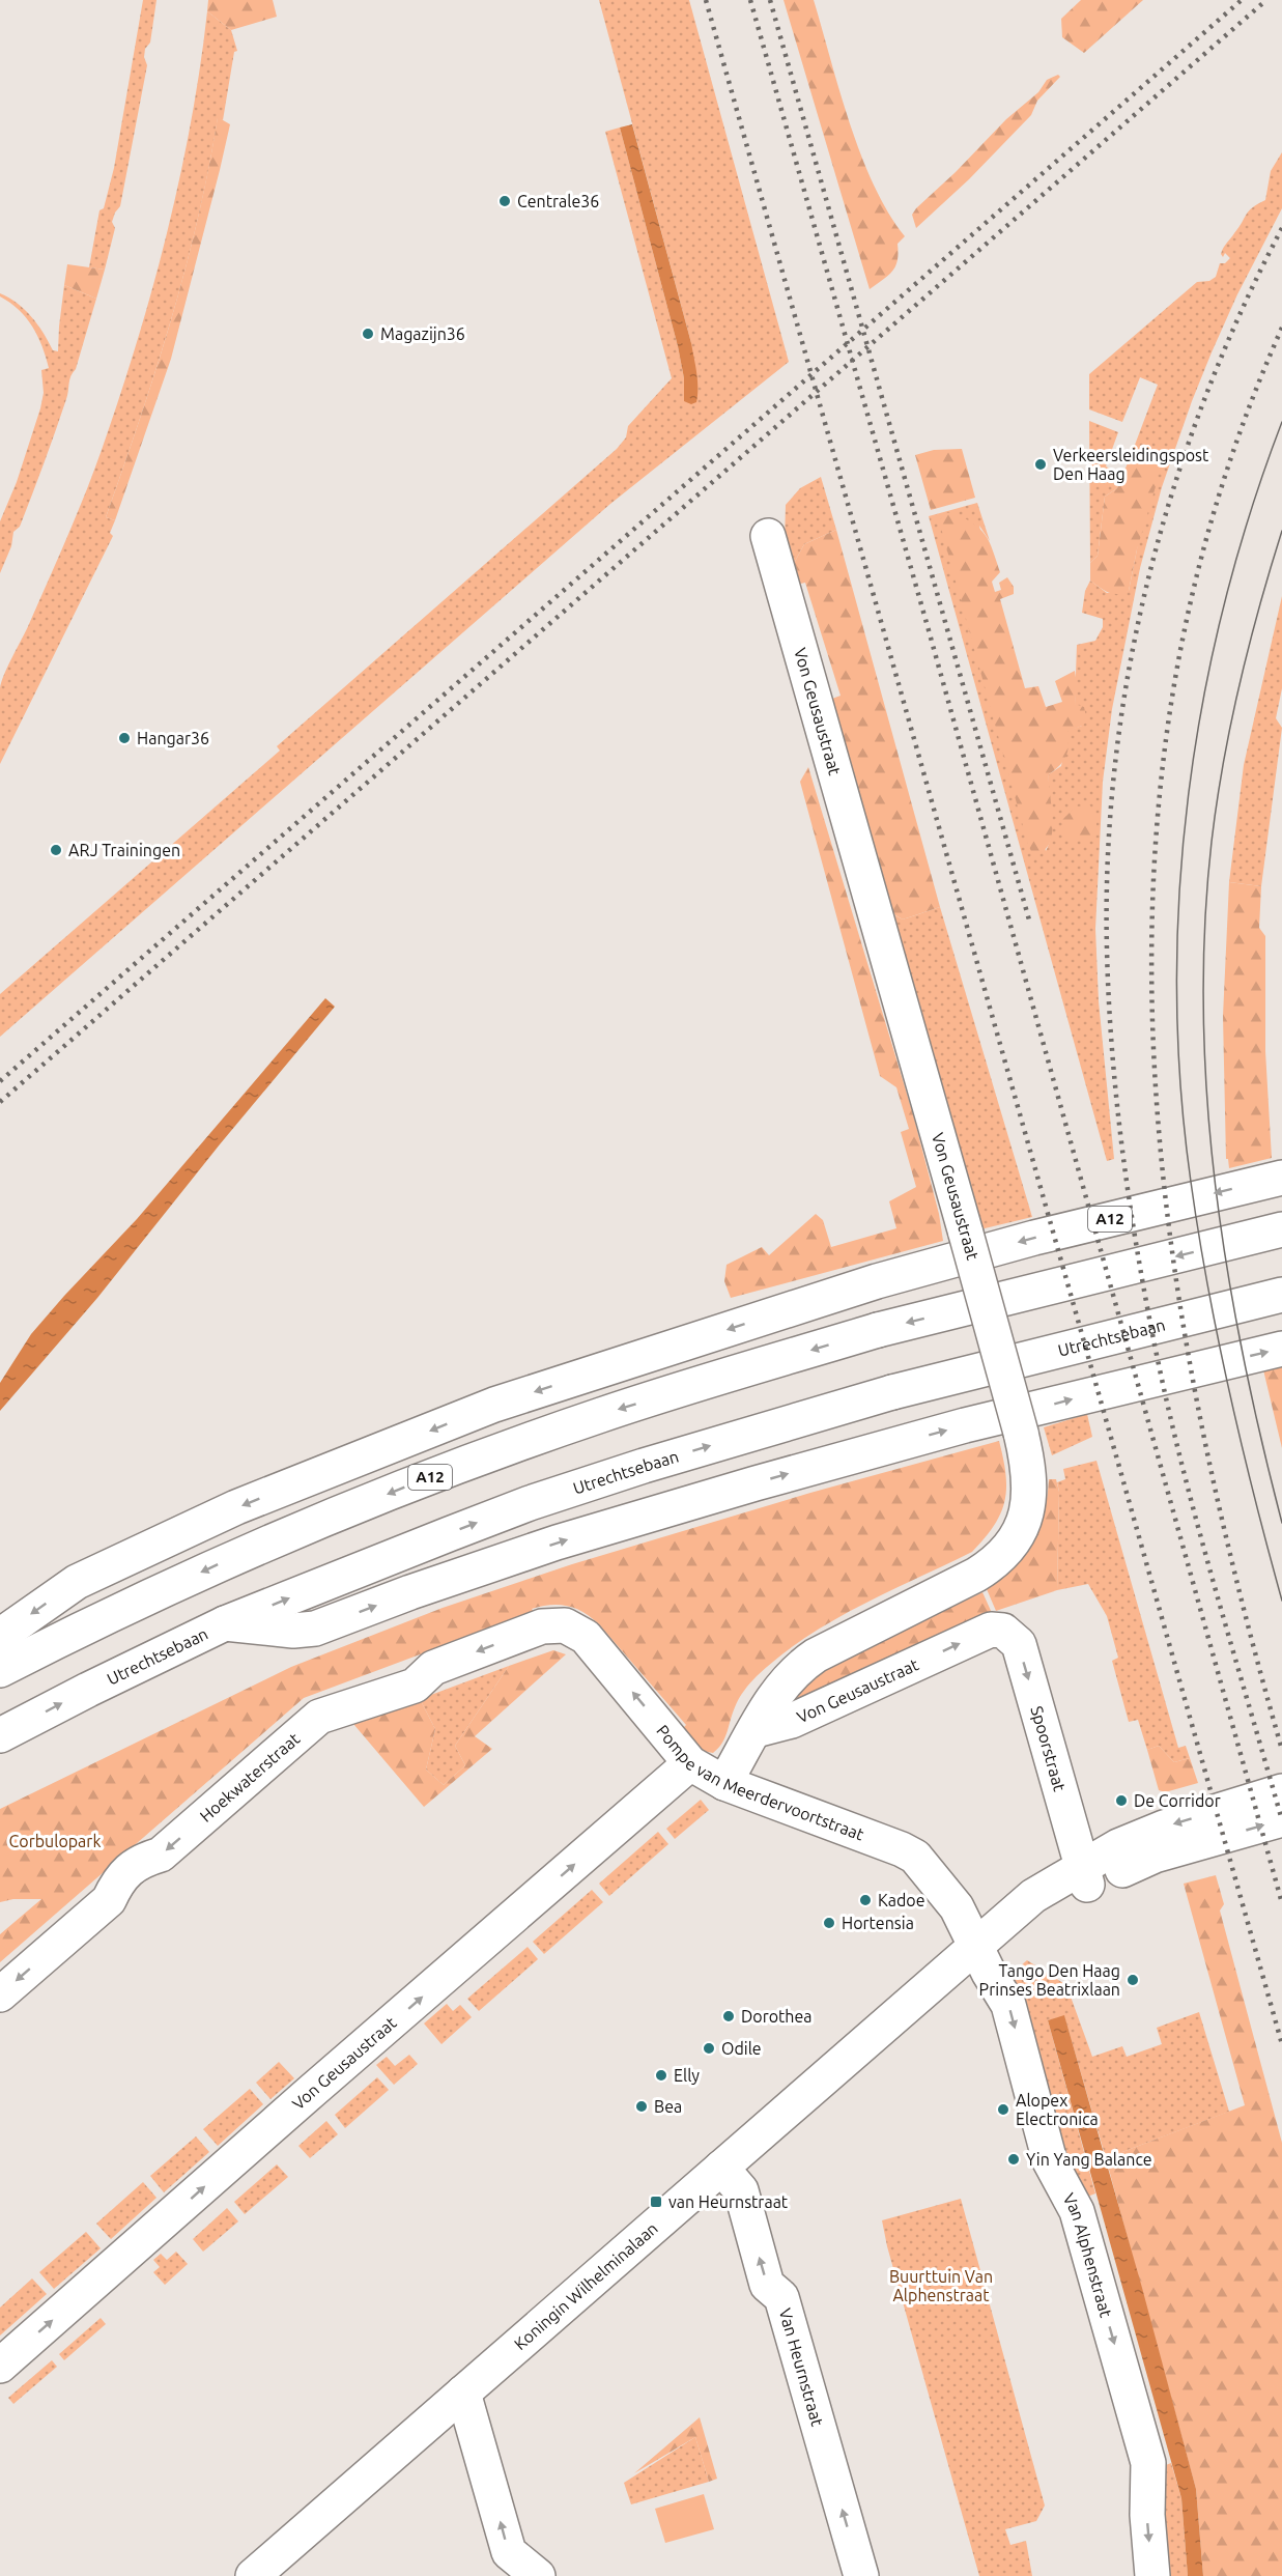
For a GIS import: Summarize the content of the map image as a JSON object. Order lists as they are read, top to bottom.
{
  "streets": {
    "main road": [
      "Von Geusaustraat",
      "A12",
      "Utrechtsebaan",
      "Spoorstraat",
      "Hoekwaterstraat",
      "Pompe van Meerdervoortstraat",
      "Van Alphenstraat",
      "Koningin Wilhelminalaan",
      "Van Heurnstraat"
    ]
  },
  "crossings": [
    ["Von Geusaustraat", "Spoorstraat"],
    ["Von Geusaustraat", "Pompe van Meerdervoortstraat"],
    ["Spoorstraat", "Koningin Wilhelminalaan"],
    ["Hoekwaterstraat", "Pompe van Meerdervoortstraat"],
    ["Pompe van Meerdervoortstraat", "Van Alphenstraat"],
    ["Pompe van Meerdervoortstraat", "Koningin Wilhelminalaan"],
    ["Van Alphenstraat", "Koningin Wilhelminalaan"],
    ["Koningin Wilhelminalaan", "Van Heurnstraat"]
  ],
  "one_way": [
    "Von Geusaustraat",
    "Spoorstraat",
    "Pompe van Meerdervoortstraat",
    "Van Alphenstraat",
    "Van Heurnstraat"
  ],
  "parks": ["Corbulopark", "Buurttuin Van Alphenstraat"],
  "places": {
    "other": [
      "Centrale36",
      "Magazijn36",
      "Verkeersleidingspost Den Haag",
      "Hangar36",
      "ARJ Trainingen",
      "De Corridor",
      "Kadoe",
      "Hortensia",
      "Tango Den Haag Prinses Beatrixlaan",
      "Dorothea",
      "Odile",
      "Elly",
      "Bea",
      "Alopex Electronica",
      "Yin Yang Balance"
    ],
    "transit": ["van Heurnstraat"]
  }
}
